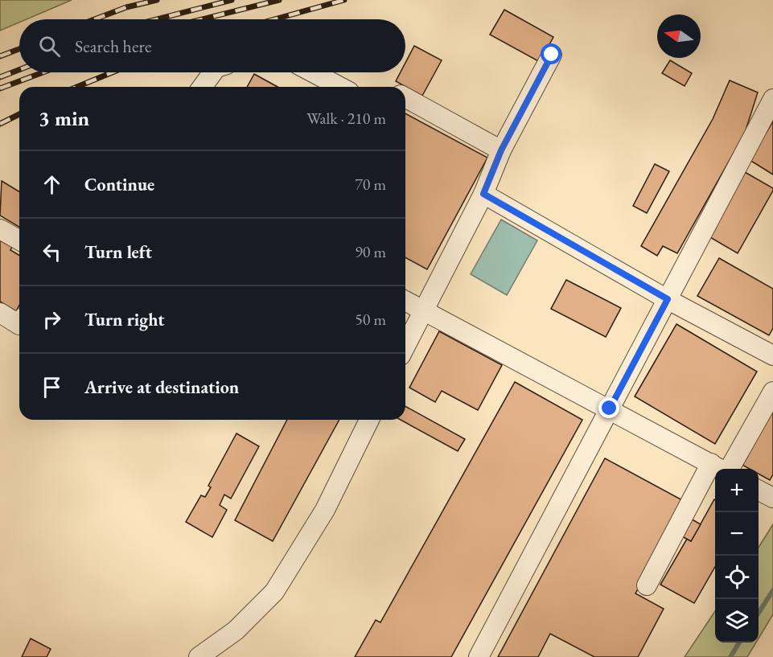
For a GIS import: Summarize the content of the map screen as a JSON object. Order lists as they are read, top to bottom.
{
  "north": "left",
  "page": {
    "search": "Search here",
    "heading": ["3 min", "Walk · 210 m"],
    "list": [
      ["Continue", "70 m"],
      ["Turn left", "90 m"],
      ["Turn right", "50 m"],
      "Arrive at destination"
    ],
    "map_buttons": ["+", "−"]
  }
}
